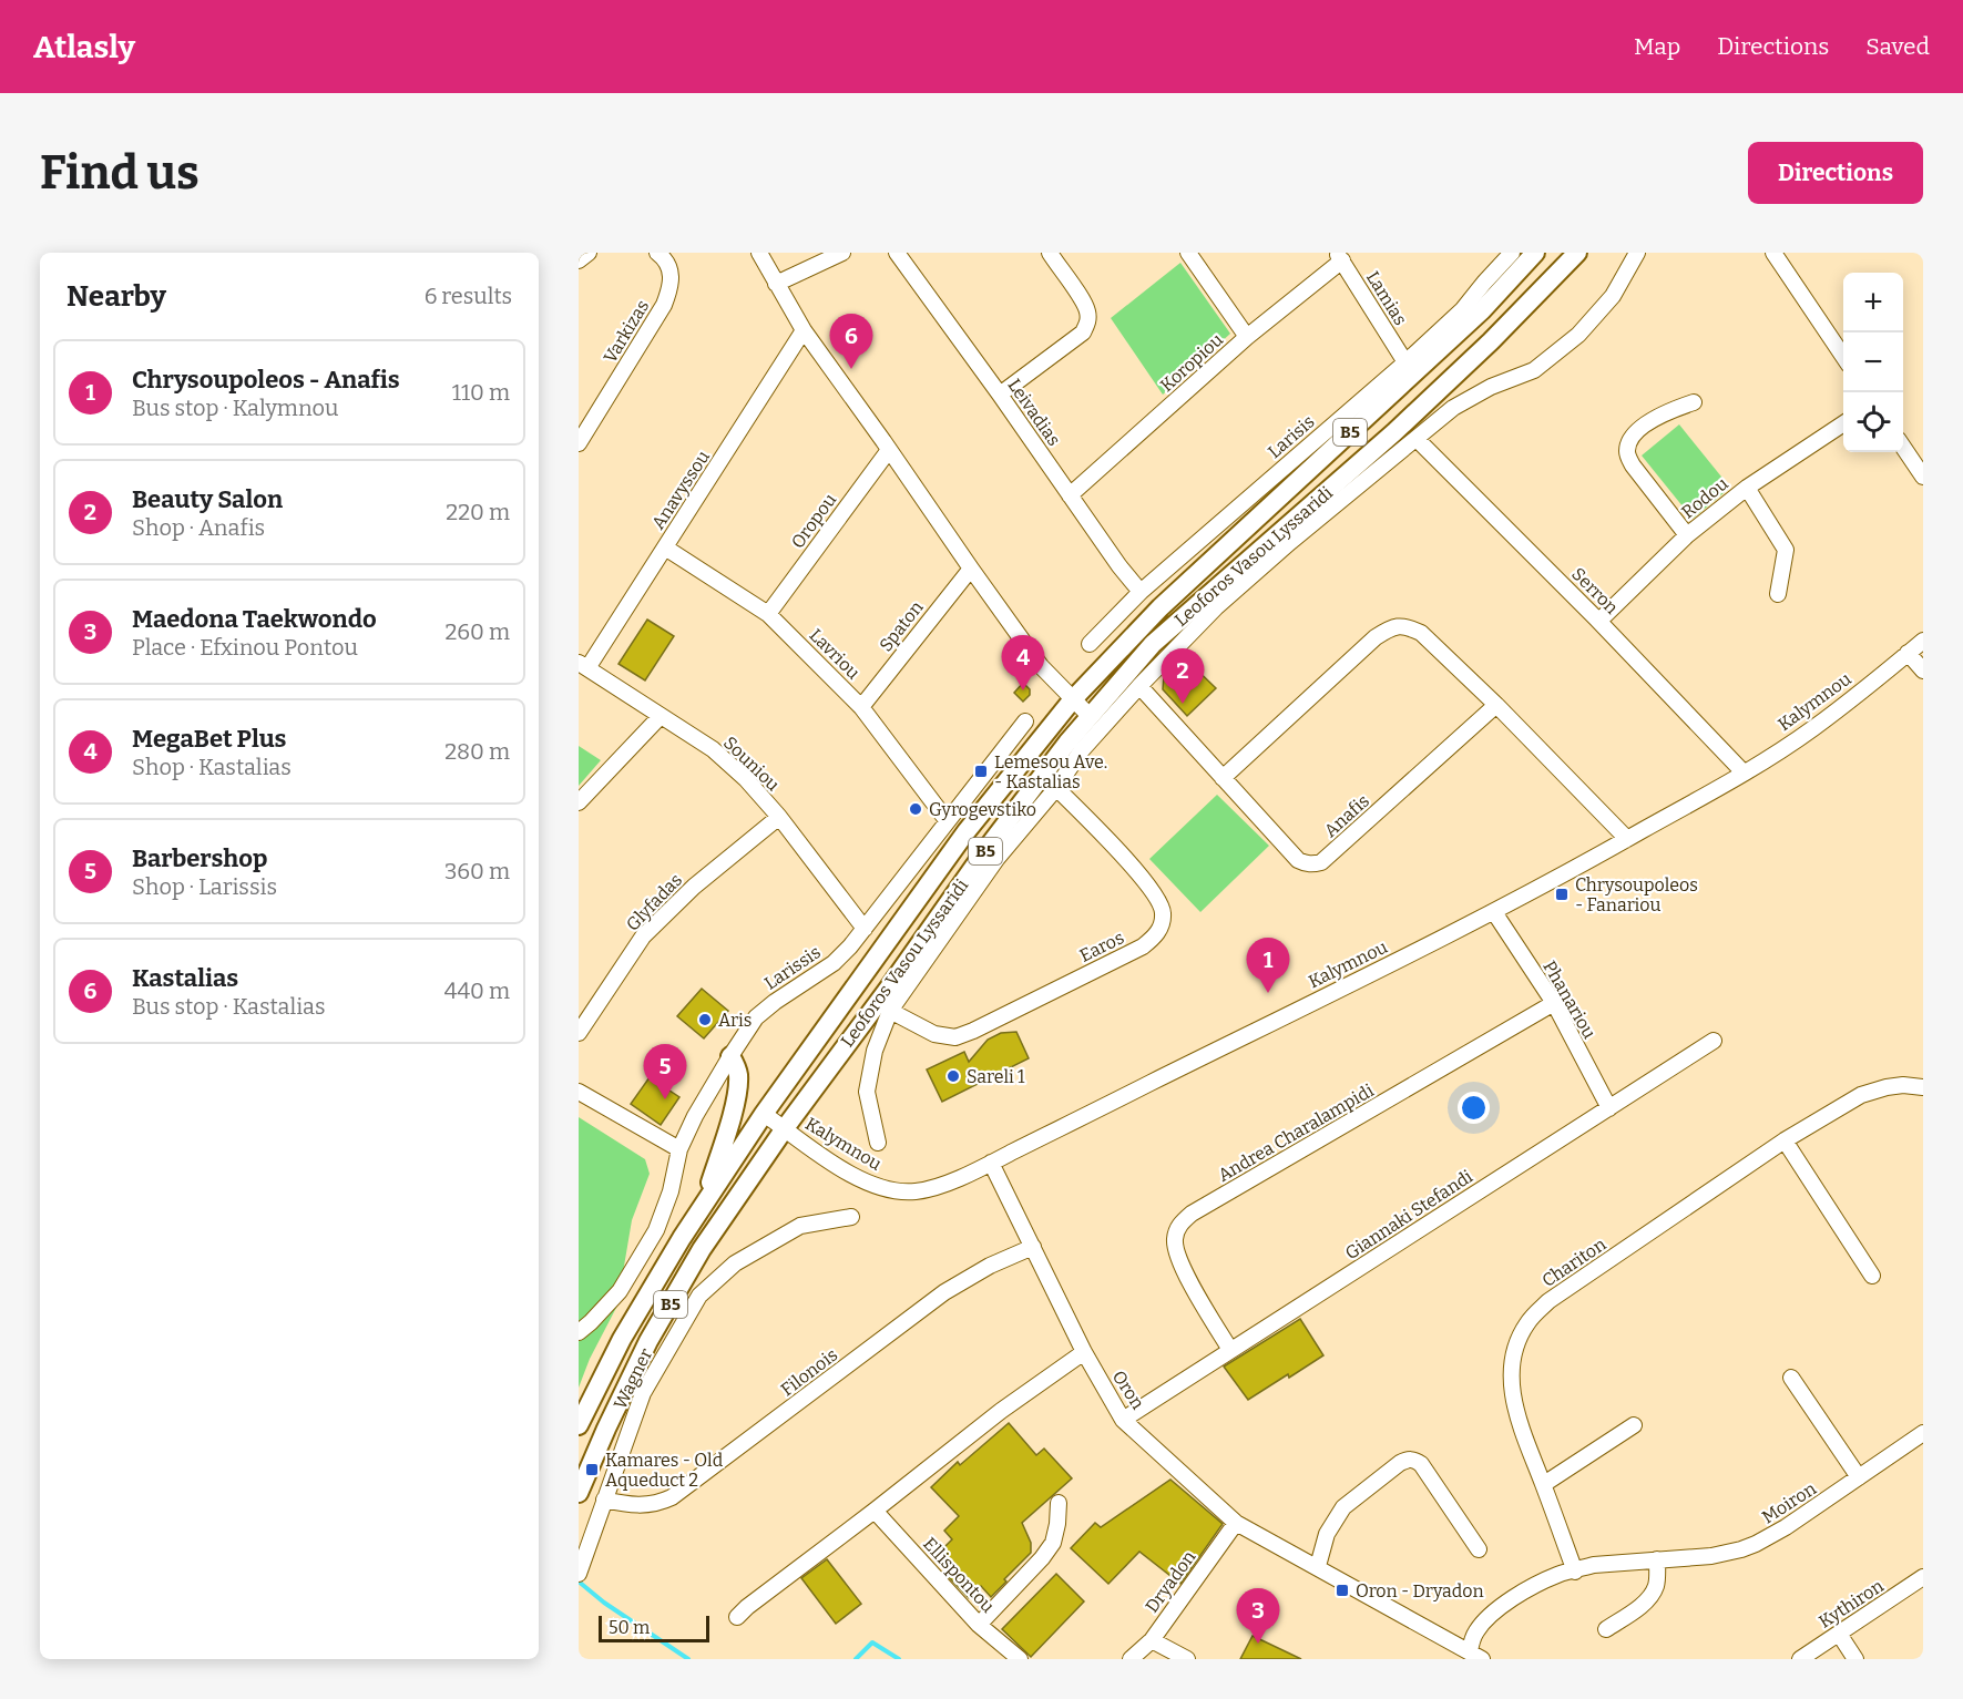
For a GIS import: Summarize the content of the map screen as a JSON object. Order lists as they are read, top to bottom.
{
  "streets": {
    "main road": ["B5", "Leoforos Vasou Lyssaridi"],
    "street": [
      "Lamias",
      "Varkizas",
      "Koropiou",
      "Leivadias",
      "Larisis",
      "Anavyssou",
      "Rodou",
      "Oropou",
      "Serron",
      "Spaton",
      "Lavriou",
      "Kalymnou",
      "Souniou",
      "Anafis",
      "Glyfadas",
      "Earos",
      "Larissis",
      "Phanariou",
      "Andrea Charalampidi",
      "Giannaki Stefandi",
      "Chariton",
      "Filonois",
      "Wagner",
      "Oron",
      "Moiron",
      "Ellispontou",
      "Dryadon",
      "Kythiron"
    ]
  },
  "crossings": [
    ["Lamias", "Koropiou"],
    ["Lamias", "Larisis"],
    ["Koropiou", "Leivadias"],
    ["Leivadias", "Larisis"],
    ["Anavyssou", "Lavriou"],
    ["Anavyssou", "Souniou"],
    ["Rodou", "Serron"],
    ["Oropou", "Lavriou"],
    ["Leoforos Vasou Lyssaridi", "Kalymnou"],
    ["Serron", "Kalymnou"],
    ["Spaton", "Lavriou"],
    ["Lavriou", "Larissis"],
    ["Kalymnou", "Phanariou"],
    ["Kalymnou", "Oron"],
    ["Souniou", "Glyfadas"],
    ["Souniou", "Larissis"],
    ["Phanariou", "Andrea Charalampidi"],
    ["Phanariou", "Giannaki Stefandi"],
    ["Andrea Charalampidi", "Giannaki Stefandi"],
    ["Giannaki Stefandi", "Oron"],
    ["Chariton", "Moiron"],
    ["Filonois", "Wagner"],
    ["Filonois", "Oron"],
    ["Oron", "Moiron"],
    ["Oron", "Dryadon"]
  ],
  "places": {
    "transit": [
      "Lemesou Ave. - Kastalias",
      "Chrysoupoleos - Fanariou",
      "Kamares - Old Aqueduct 2",
      "Oron - Dryadon"
    ],
    "other": ["Gyrogevstiko", "Aris", "Sareli 1"]
  },
  "scale_bar": "50 m",
  "page": {
    "header": "Atlasly",
    "nav": ["Map", "Directions", "Saved"],
    "buttons": "Directions",
    "title": "Find us",
    "heading": ["Nearby", "6 results"],
    "map_buttons": ["+", "−"],
    "pins": [
      "6",
      "4",
      "2",
      "1",
      "5",
      "3"
    ],
    "list": [
      {
        "mark": "1",
        "name": "Chrysoupoleos - Anafis",
        "note": "Bus stop · Kalymnou",
        "value": "110 m"
      },
      {
        "mark": "2",
        "name": "Beauty Salon",
        "note": "Shop · Anafis",
        "value": "220 m"
      },
      {
        "mark": "3",
        "name": "Maedona Taekwondo",
        "note": "Place · Efxinou Pontou",
        "value": "260 m"
      },
      {
        "mark": "4",
        "name": "MegaBet Plus",
        "note": "Shop · Kastalias",
        "value": "280 m"
      },
      {
        "mark": "5",
        "name": "Barbershop",
        "note": "Shop · Larissis",
        "value": "360 m"
      },
      {
        "mark": "6",
        "name": "Kastalias",
        "note": "Bus stop · Kastalias",
        "value": "440 m"
      }
    ],
    "scale": "50 m"
  }
}
